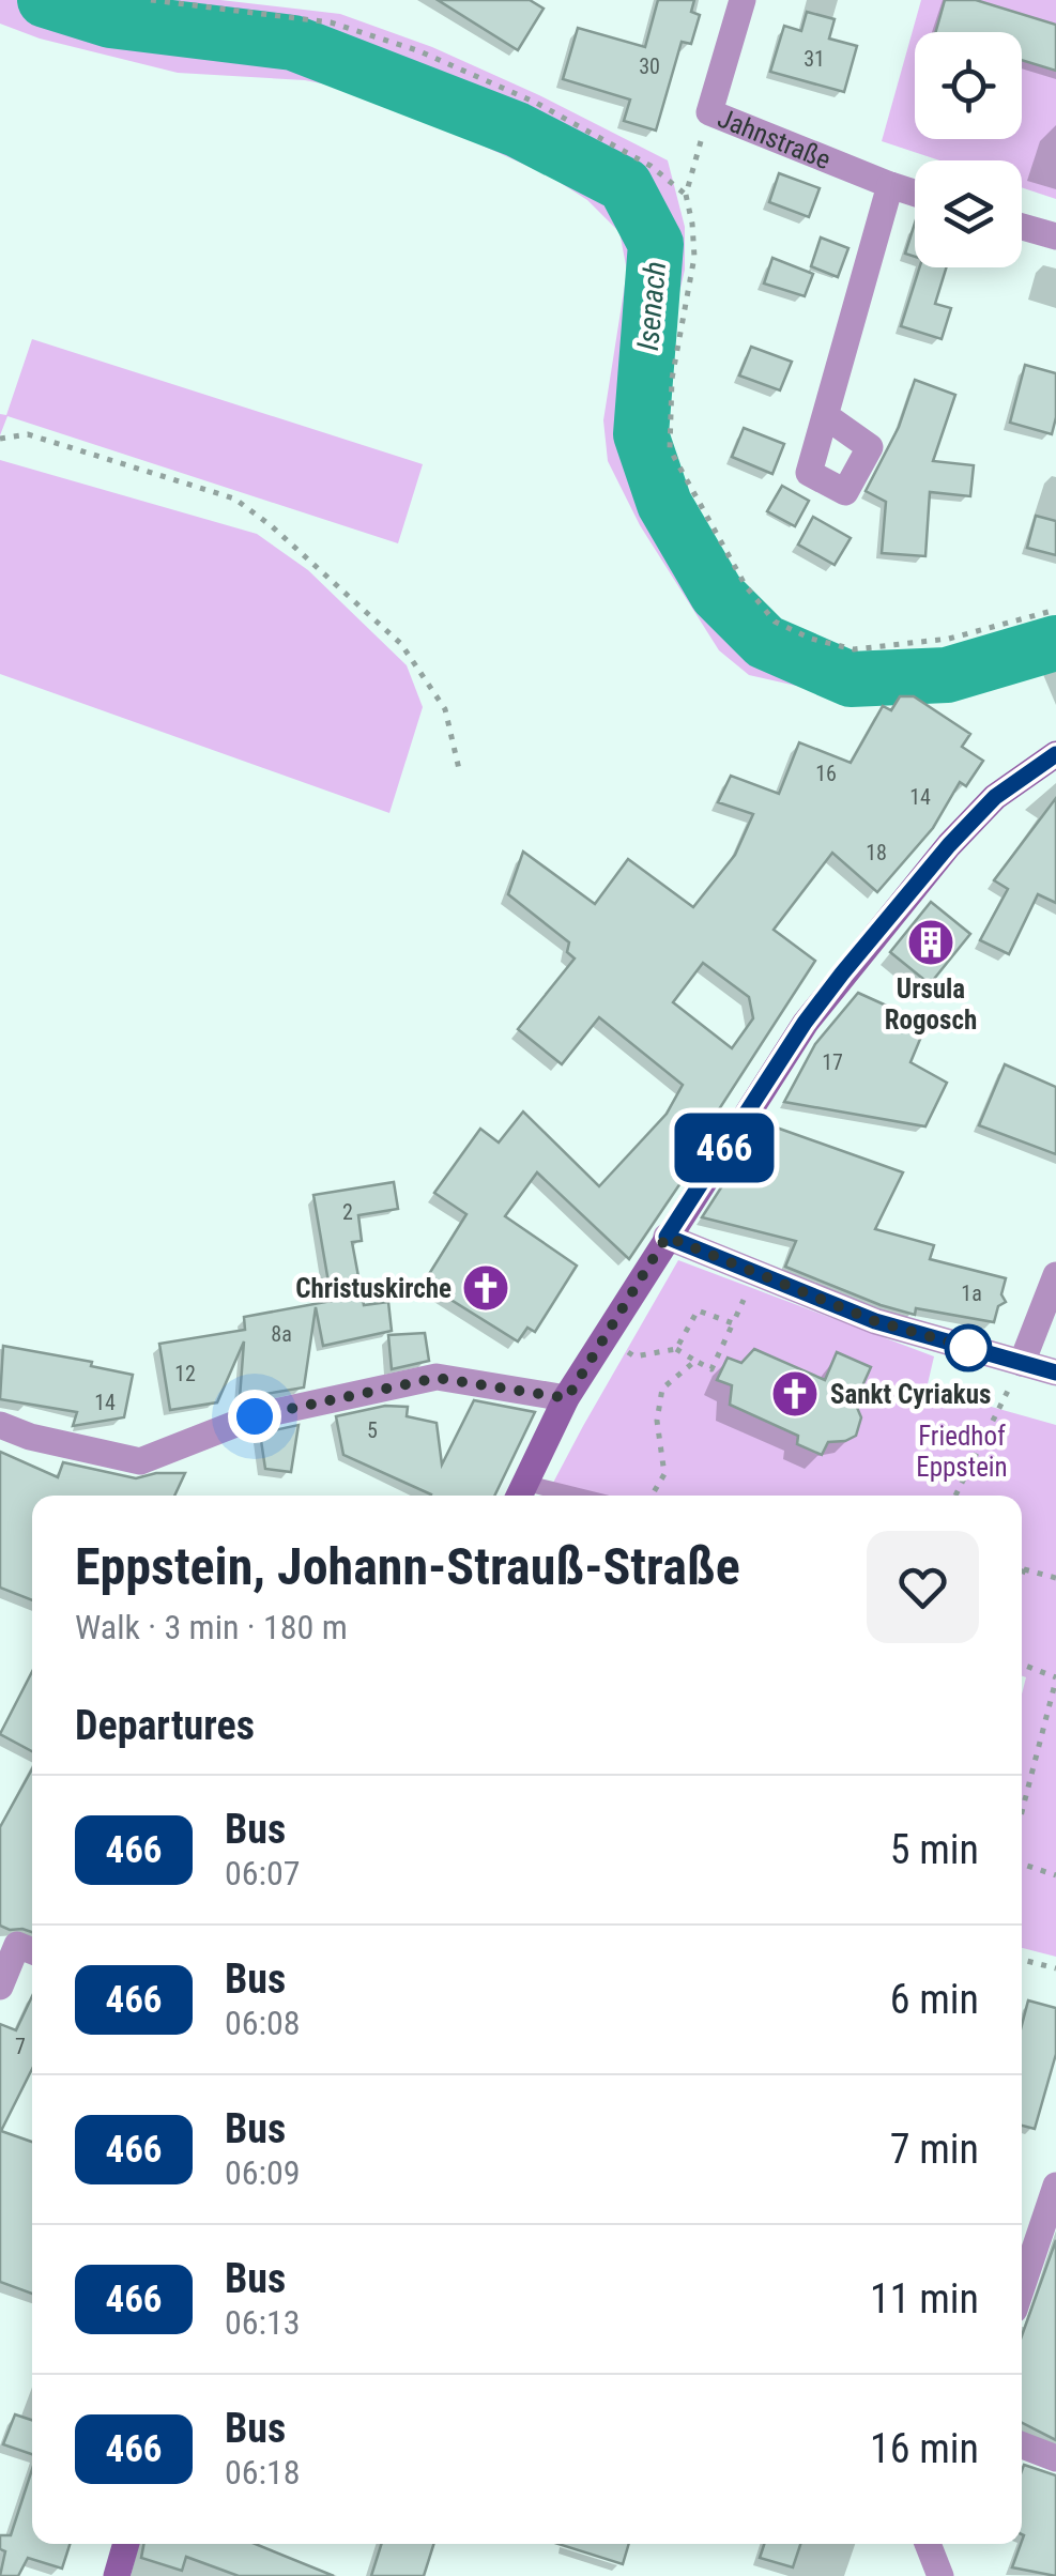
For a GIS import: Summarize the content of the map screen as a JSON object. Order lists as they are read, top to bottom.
{
  "streets": {
    "street": ["Jahnstraße"]
  },
  "water": ["Isenach"],
  "parks": ["Friedhof Eppstein"],
  "places": {
    "building": ["Ursula Rogosch"],
    "church": ["Christuskirche", "Sankt Cyriakus"]
  },
  "lines": ["bus line 466"],
  "house_numbers": [
    "31",
    "30",
    "16",
    "14",
    "18",
    "17",
    "2",
    "1a",
    "8a",
    "12",
    "14",
    "5",
    "7"
  ],
  "page": {
    "on_map": "466",
    "heading": [
      ["Eppstein, Johann-Strauß-Straße", "Walk · 3 min · 180 m"],
      "Departures"
    ],
    "list": [
      {
        "mark": "466",
        "name": "Bus",
        "note": "06:07",
        "value": "5 min"
      },
      {
        "mark": "466",
        "name": "Bus",
        "note": "06:08",
        "value": "6 min"
      },
      {
        "mark": "466",
        "name": "Bus",
        "note": "06:09",
        "value": "7 min"
      },
      {
        "mark": "466",
        "name": "Bus",
        "note": "06:13",
        "value": "11 min"
      },
      {
        "mark": "466",
        "name": "Bus",
        "note": "06:18",
        "value": "16 min"
      }
    ]
  }
}
